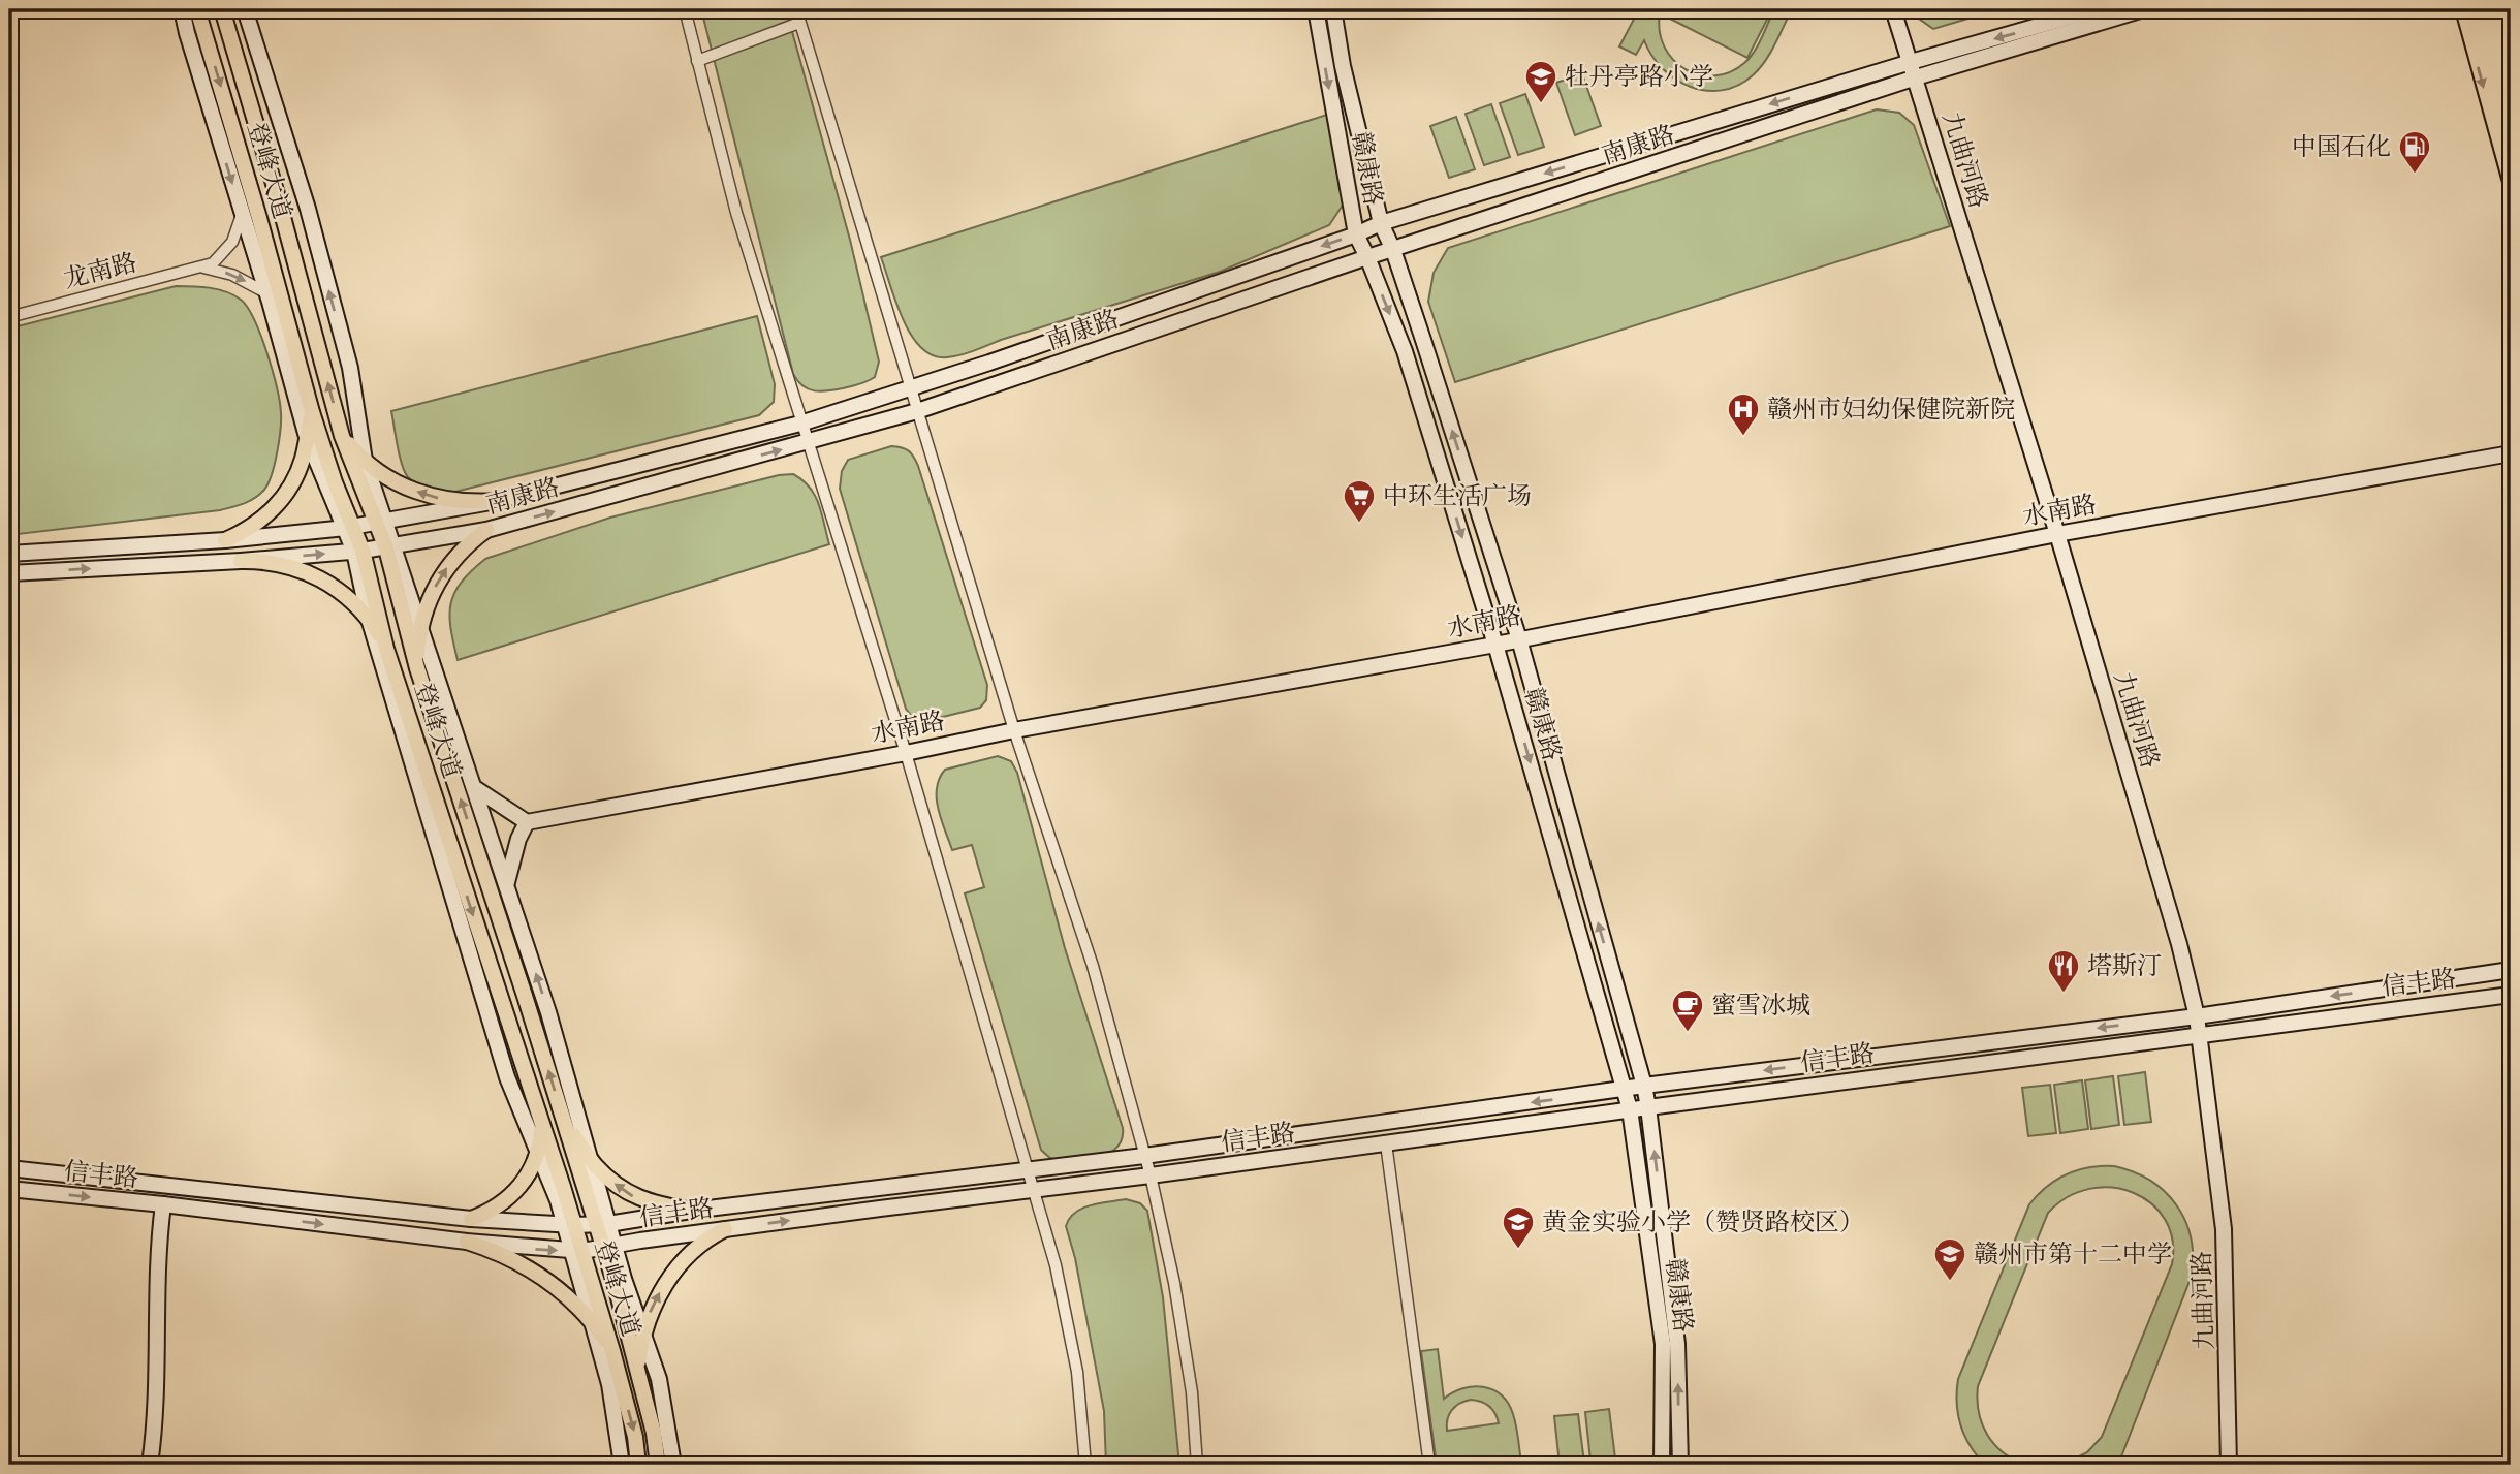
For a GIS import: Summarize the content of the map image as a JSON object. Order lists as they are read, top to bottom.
{
  "streets": {
    "main road": [
      "南康路",
      "九曲河路",
      "赣康路",
      "登峰大道",
      "水南路",
      "信丰路"
    ],
    "street": ["龙南路"]
  },
  "crossings": [
    ["南康路", "九曲河路"],
    ["南康路", "赣康路"],
    ["南康路", "登峰大道"],
    ["九曲河路", "水南路"],
    ["九曲河路", "信丰路"],
    ["赣康路", "水南路"],
    ["赣康路", "信丰路"],
    ["登峰大道", "信丰路"]
  ],
  "places": {
    "school or university": ["牡丹亭路小学", "黄金实验小学（赞贤路校区）", "赣州市第十二中学"],
    "fuel station": ["中国石化"],
    "hospital": ["赣州市妇幼保健院新院"],
    "supermarket": ["中环生活广场"],
    "restaurant": ["塔斯汀"],
    "cafe": ["蜜雪冰城"]
  }
}
